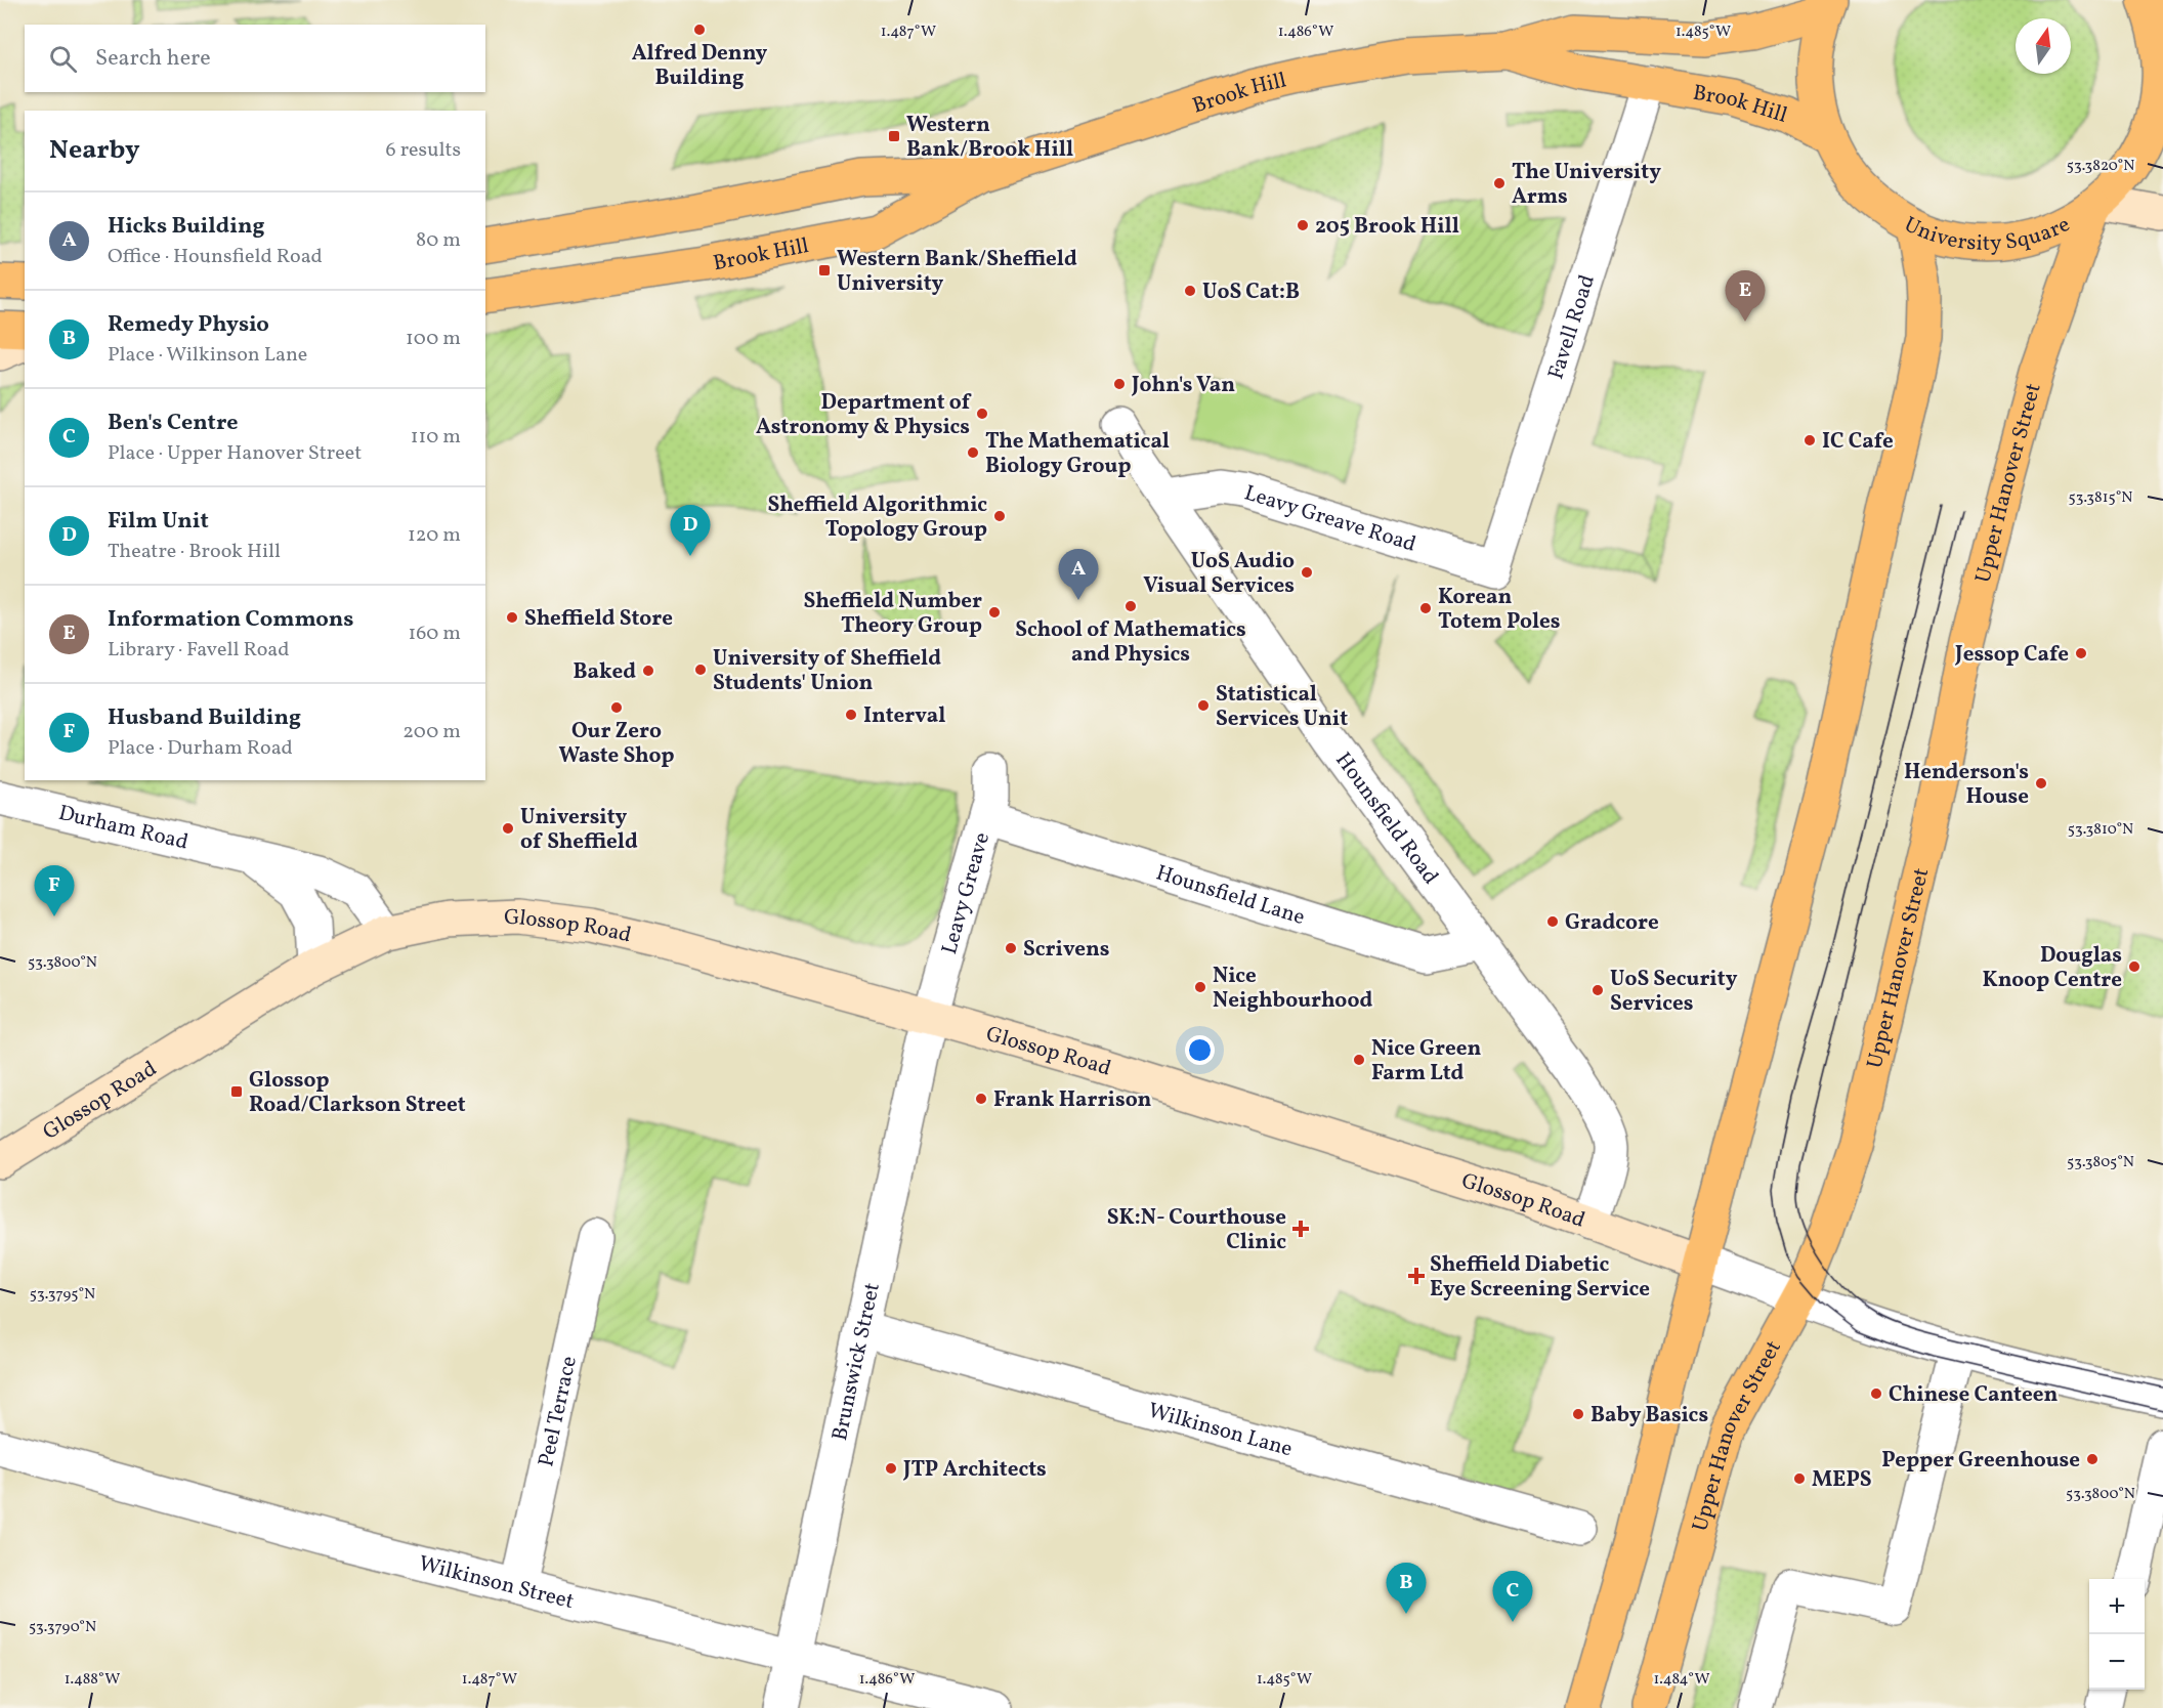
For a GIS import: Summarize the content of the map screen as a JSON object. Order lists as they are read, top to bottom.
{
  "streets": {
    "main road": [
      "Brook Hill",
      "University Square",
      "Upper Hanover Street",
      "Glossop Road"
    ],
    "street": [
      "Favell Road",
      "Leavy Greave Road",
      "Hounsfield Road",
      "Durham Road",
      "Leavy Greave",
      "Hounsfield Lane",
      "Brunswick Street",
      "Peel Terrace",
      "Wilkinson Lane",
      "Wilkinson Street"
    ]
  },
  "crossings": [
    ["Brook Hill", "University Square"],
    ["Brook Hill", "Favell Road"],
    ["University Square", "Upper Hanover Street"],
    ["Favell Road", "Leavy Greave Road"],
    ["Upper Hanover Street", "Glossop Road"],
    ["Leavy Greave Road", "Hounsfield Road"],
    ["Hounsfield Road", "Hounsfield Lane"],
    ["Hounsfield Road", "Glossop Road"],
    ["Durham Road", "Glossop Road"],
    ["Leavy Greave", "Hounsfield Lane"],
    ["Leavy Greave", "Glossop Road"],
    ["Leavy Greave", "Brunswick Street"],
    ["Glossop Road", "Brunswick Street"],
    ["Brunswick Street", "Wilkinson Lane"],
    ["Brunswick Street", "Wilkinson Street"],
    ["Peel Terrace", "Wilkinson Street"]
  ],
  "places": {
    "other": [
      "Alfred Denny Building",
      "The University Arms",
      "205 Brook Hill",
      "UoS Cat:B",
      "John's Van",
      "Department of Astronomy & Physics",
      "IC Cafe",
      "The Mathematical Biology Group",
      "Sheffield Algorithmic Topology Group",
      "UoS Audio Visual Services",
      "School of Mathematics and Physics",
      "Korean Totem Poles",
      "Sheffield Number Theory Group",
      "Sheffield Store",
      "Jessop Cafe",
      "University of Sheffield Students' Union",
      "Baked",
      "Statistical Services Unit",
      "Our Zero Waste Shop",
      "Interval",
      "Henderson's House",
      "University of Sheffield",
      "Gradcore",
      "Scrivens",
      "Douglas Knoop Centre",
      "Nice Neighbourhood",
      "UoS Security Services",
      "Nice Green Farm Ltd",
      "Frank Harrison",
      "Chinese Canteen",
      "Baby Basics",
      "Pepper Greenhouse",
      "JTP Architects",
      "MEPS"
    ],
    "transit": ["Western Bank/Brook Hill", "Western Bank/Sheffield University", "Glossop Road/Clarkson Street"],
    "health": ["SK:N- Courthouse Clinic", "Sheffield Diabetic Eye Screening Service"]
  },
  "north": "top",
  "page": {
    "search": "Search here",
    "heading": ["Nearby", "6 results"],
    "list": [
      {
        "mark": "A",
        "name": "Hicks Building",
        "note": "Office · Hounsfield Road",
        "value": "80 m"
      },
      {
        "mark": "B",
        "name": "Remedy Physio",
        "note": "Place · Wilkinson Lane",
        "value": "100 m"
      },
      {
        "mark": "C",
        "name": "Ben's Centre",
        "note": "Place · Upper Hanover Street",
        "value": "110 m"
      },
      {
        "mark": "D",
        "name": "Film Unit",
        "note": "Theatre · Brook Hill",
        "value": "120 m"
      },
      {
        "mark": "E",
        "name": "Information Commons",
        "note": "Library · Favell Road",
        "value": "160 m"
      },
      {
        "mark": "F",
        "name": "Husband Building",
        "note": "Place · Durham Road",
        "value": "200 m"
      }
    ],
    "pins": [
      "E",
      "D",
      "A",
      "F",
      "B",
      "C"
    ],
    "map_buttons": ["+", "−"]
  },
  "coordinates": [
    "1.487°W",
    "1.486°W",
    "1.485°W",
    "53.3820°N",
    "53.3815°N",
    "53.3810°N",
    "53.3800°N",
    "53.3805°N",
    "53.3795°N",
    "53.3790°N",
    "1.488°W",
    "1.484°W"
  ]
}
